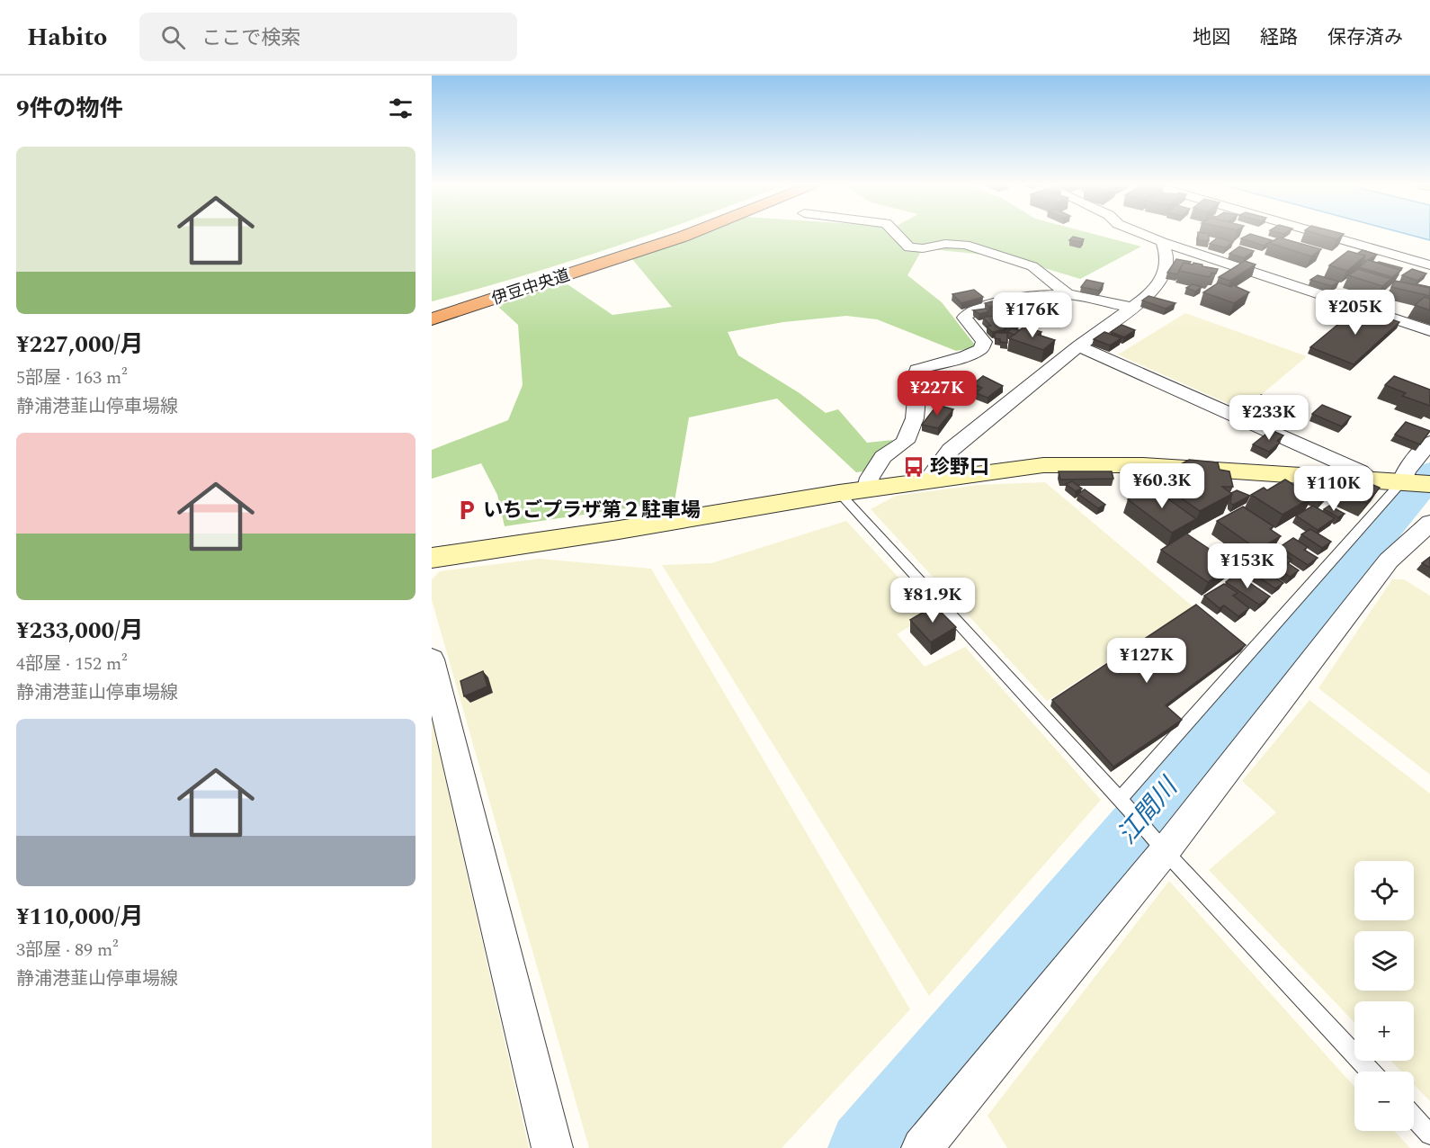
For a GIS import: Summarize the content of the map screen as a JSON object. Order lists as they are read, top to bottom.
{
  "streets": {
    "highway": ["伊豆中央道"]
  },
  "water": ["江間川"],
  "places": {
    "bus stop": ["珍野口"],
    "parking": ["いちごプラザ第２駐車場"]
  },
  "page": {
    "header": "Habito",
    "search": "ここで検索",
    "nav": ["地図", "経路", "保存済み"],
    "heading": "9件の物件",
    "list": [
      {
        "name": "¥227,000/月",
        "note": "5部屋 · 163 m² · 静浦港韮山停車場線"
      },
      {
        "name": "¥233,000/月",
        "note": "4部屋 · 152 m² · 静浦港韮山停車場線"
      },
      {
        "name": "¥110,000/月",
        "note": "3部屋 · 89 m² · 静浦港韮山停車場線"
      }
    ],
    "price": [
      "¥205K",
      "¥176K",
      "¥227K",
      "¥233K",
      "¥60.3K",
      "¥110K",
      "¥153K",
      "¥81.9K",
      "¥127K"
    ],
    "map_buttons": ["+", "−"]
  }
}
